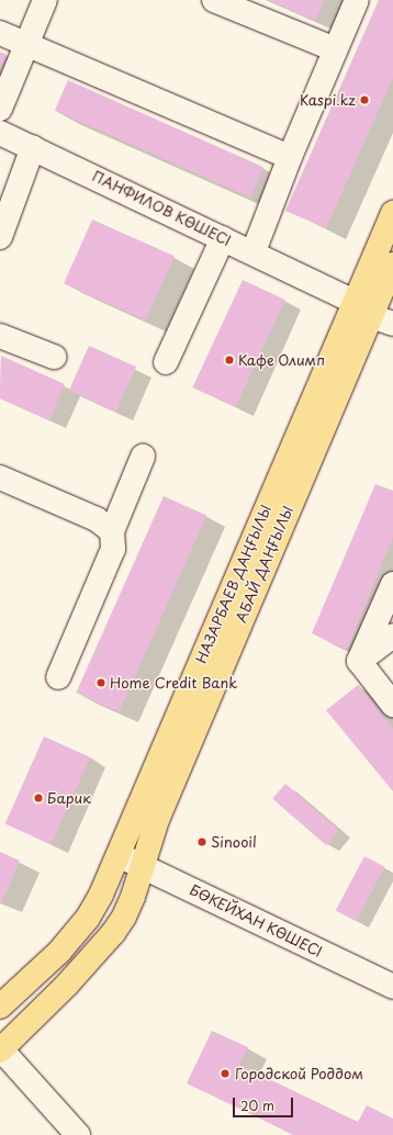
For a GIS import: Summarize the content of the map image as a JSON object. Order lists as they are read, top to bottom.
{
  "streets": {
    "main road": ["АБАЙ ДАҢҒЫЛЫ", "НАЗАРБАЕВ ДАҢҒЫЛЫ"],
    "street": ["ПАНФИЛОВ КӨШЕСІ", "БӨКЕЙХАН КӨШЕСІ"]
  },
  "crossings": [
    ["ПАНФИЛОВ КӨШЕСІ", "АБАЙ ДАҢҒЫЛЫ"],
    ["ПАНФИЛОВ КӨШЕСІ", "НАЗАРБАЕВ ДАҢҒЫЛЫ"],
    ["АБАЙ ДАҢҒЫЛЫ", "НАЗАРБАЕВ ДАҢҒЫЛЫ"],
    ["АБАЙ ДАҢҒЫЛЫ", "БӨКЕЙХАН КӨШЕСІ"],
    ["НАЗАРБАЕВ ДАҢҒЫЛЫ", "БӨКЕЙХАН КӨШЕСІ"]
  ],
  "places": [
    "Kaspi.kz",
    "Кафе Олимп",
    "Home Credit Bank",
    "Барик",
    "Sinooil",
    "Городской Роддом"
  ],
  "scale_bar": "20 m"
}
